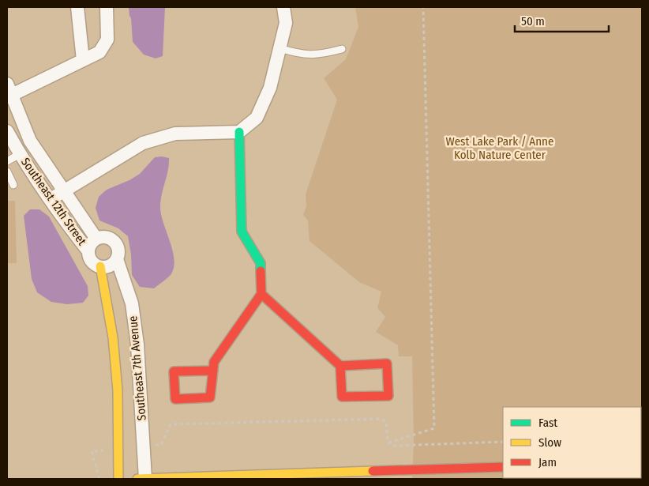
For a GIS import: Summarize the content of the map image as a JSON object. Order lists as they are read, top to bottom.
{
  "streets": {
    "street": ["Southeast 12th Street", "Southeast 7th Avenue"]
  },
  "crossings": [
    ["Southeast 12th Street", "Southeast 7th Avenue"]
  ],
  "parks": ["West Lake Park / Anne Kolb Nature Center"],
  "legend": ["Fast", "Slow", "Jam"],
  "scale_bar": "50 m"
}
